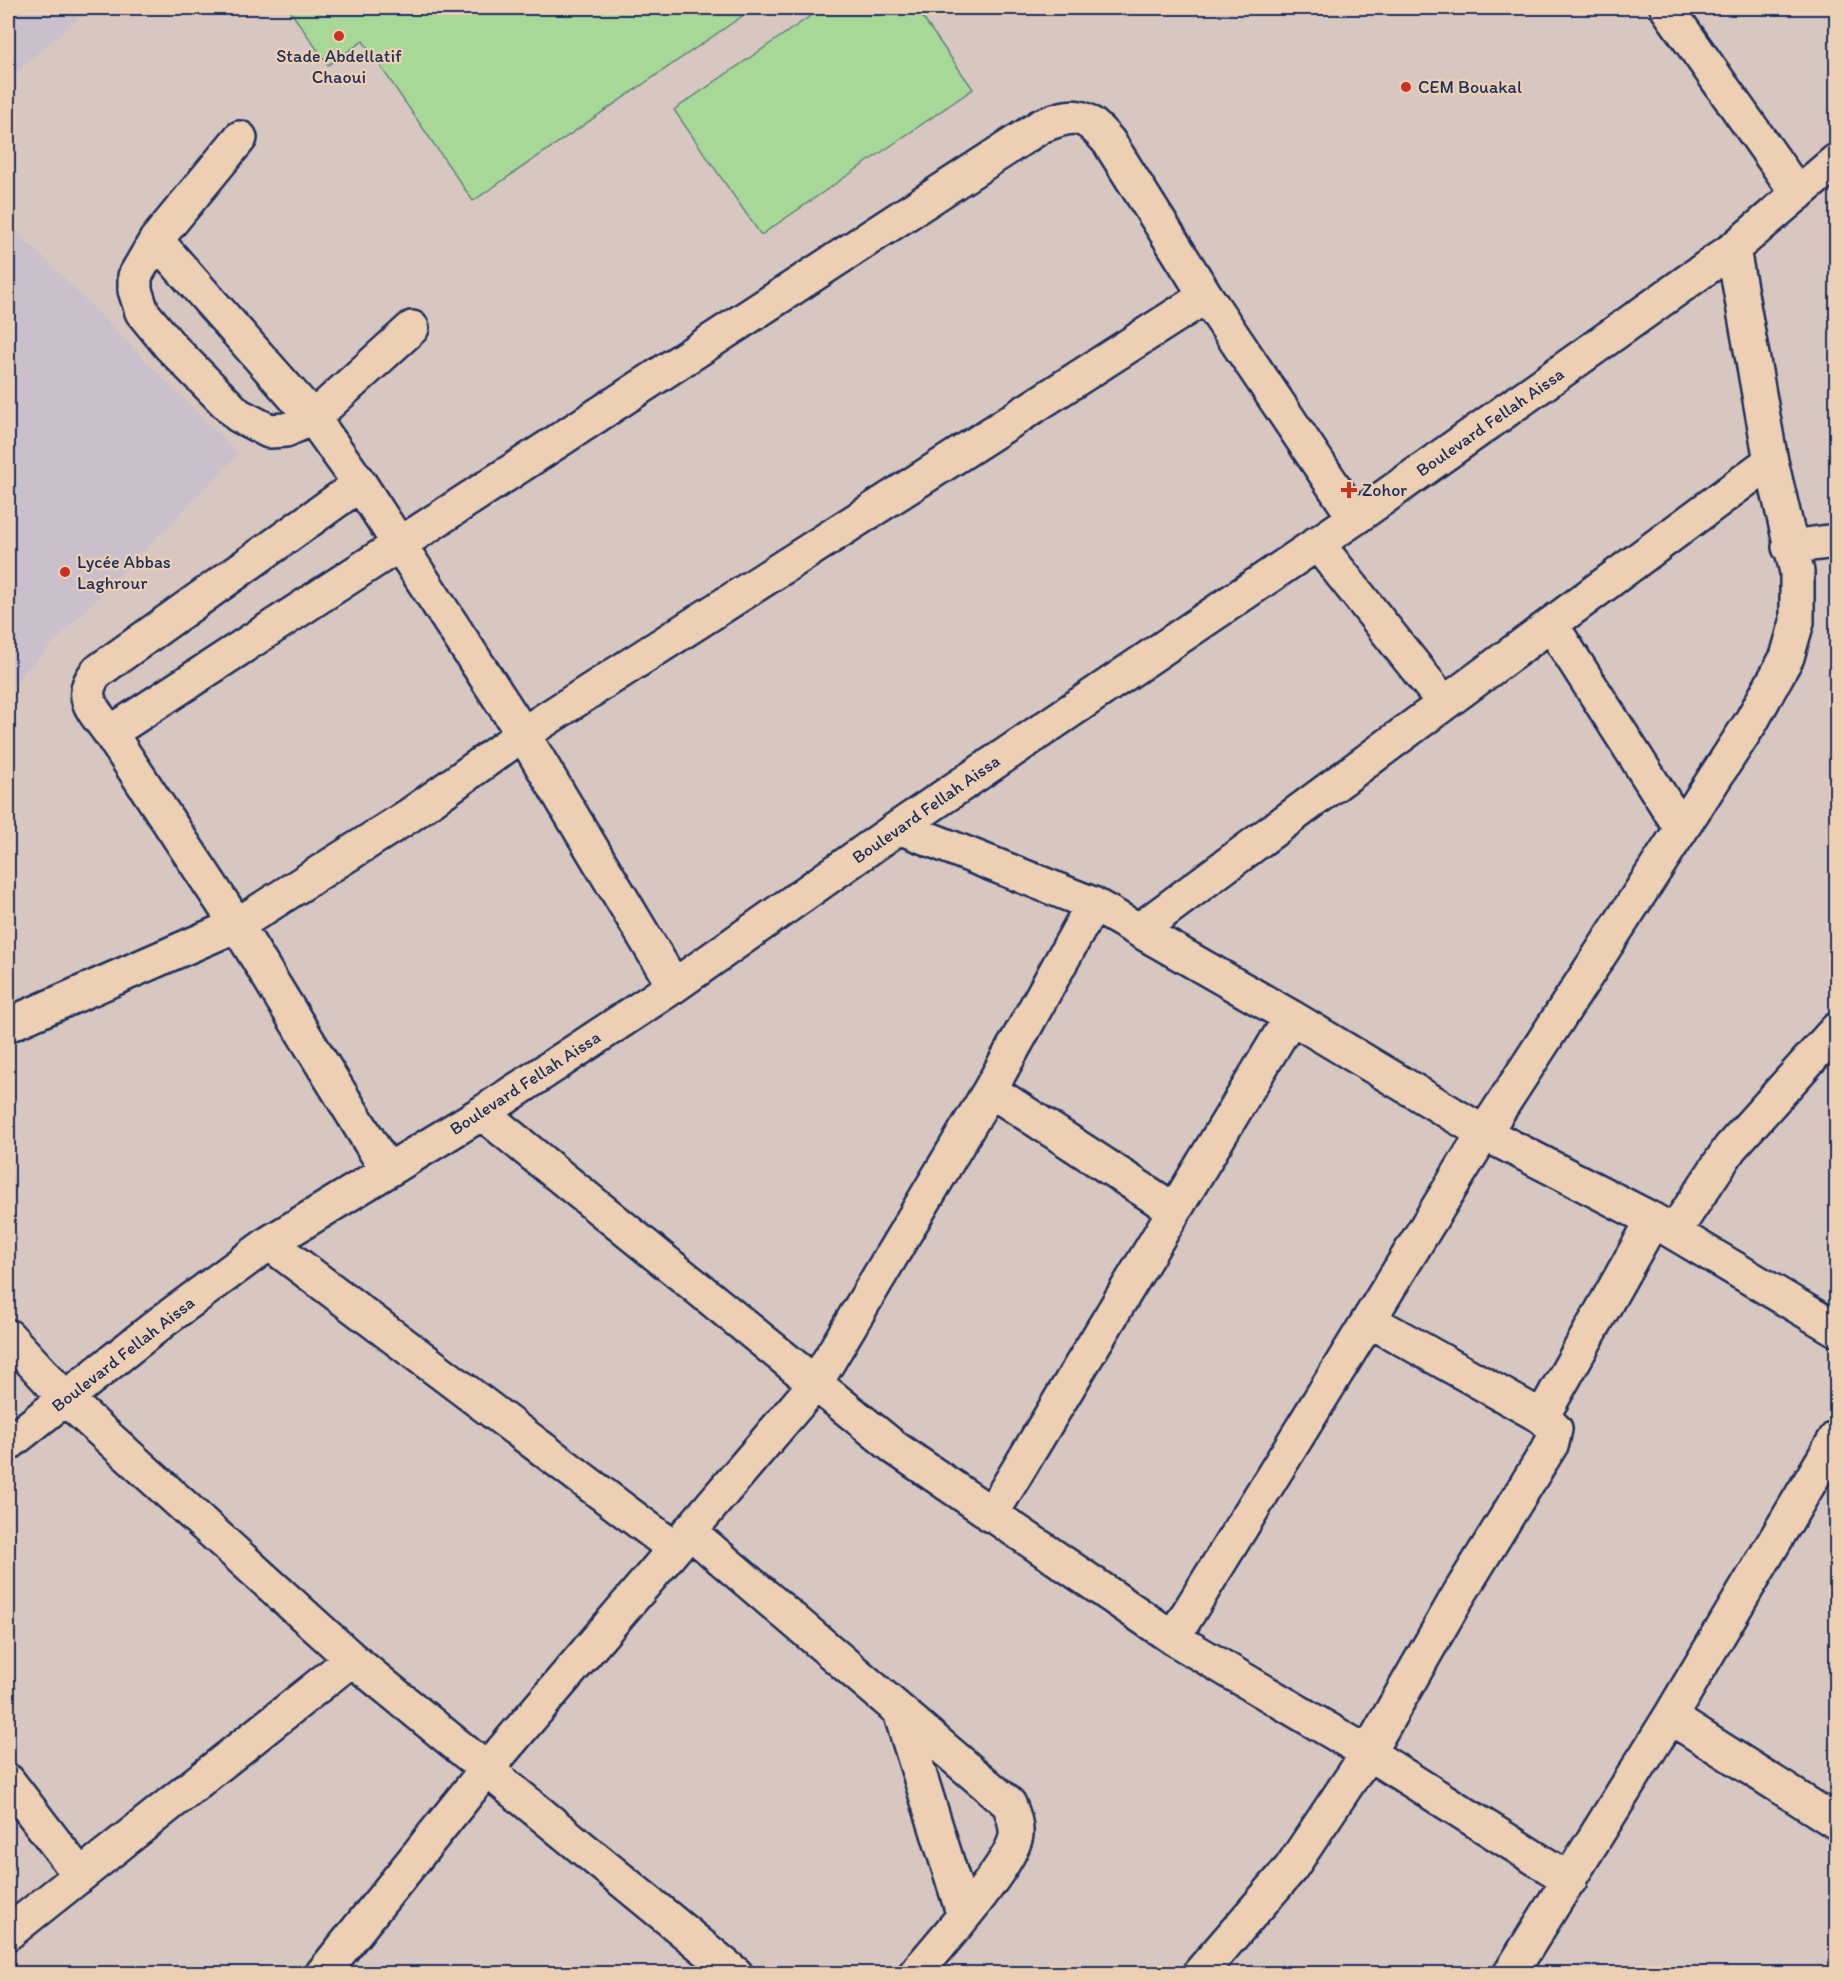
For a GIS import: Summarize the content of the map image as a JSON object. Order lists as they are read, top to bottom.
{
  "streets": {
    "street": ["Boulevard Fellah Aissa"]
  },
  "places": {
    "other": ["Stade Abdellatif Chaoui", "CEM Bouakal", "Lycée Abbas Laghrour"],
    "health": ["Zohor"]
  }
}
